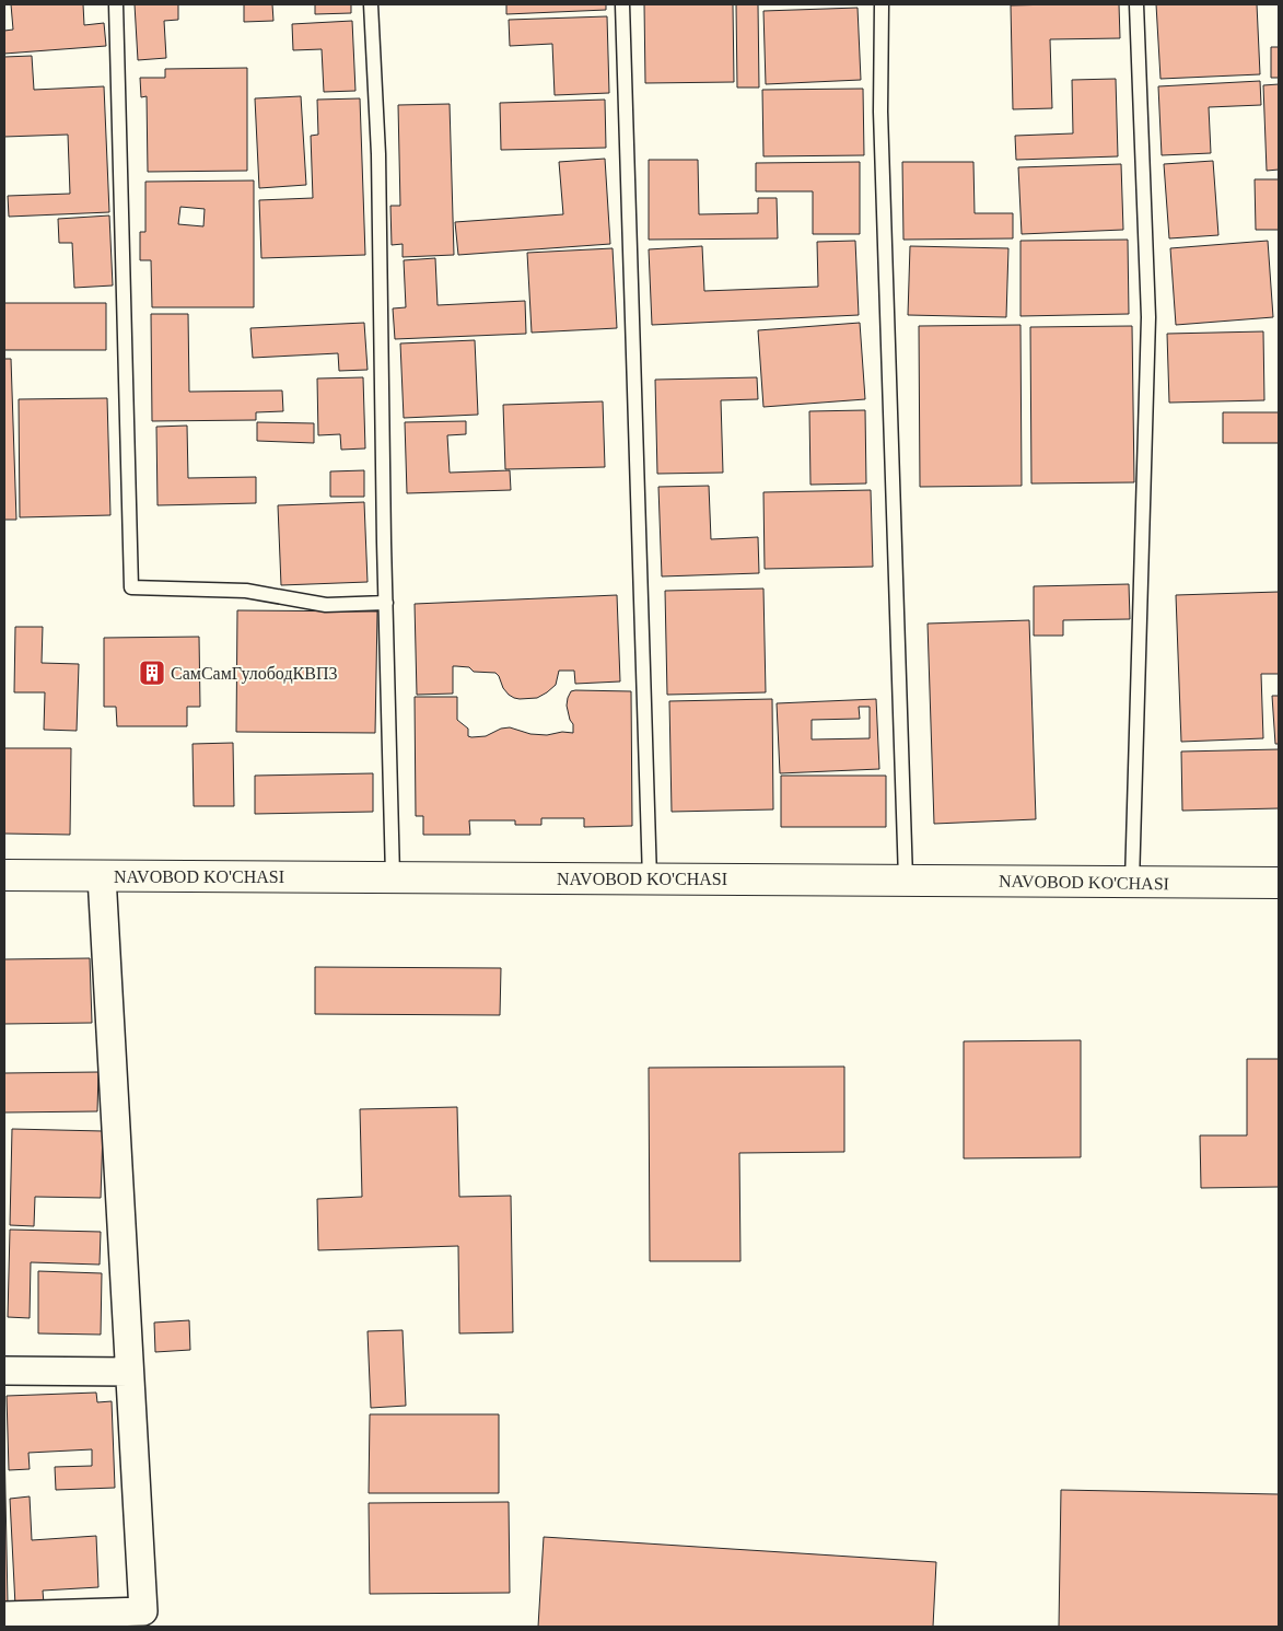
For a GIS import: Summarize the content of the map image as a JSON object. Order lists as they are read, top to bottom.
{
  "streets": {
    "street": ["NAVOBOD KO'CHASI"]
  },
  "places": {
    "building": ["СамСамГулободКВП3"]
  }
}
